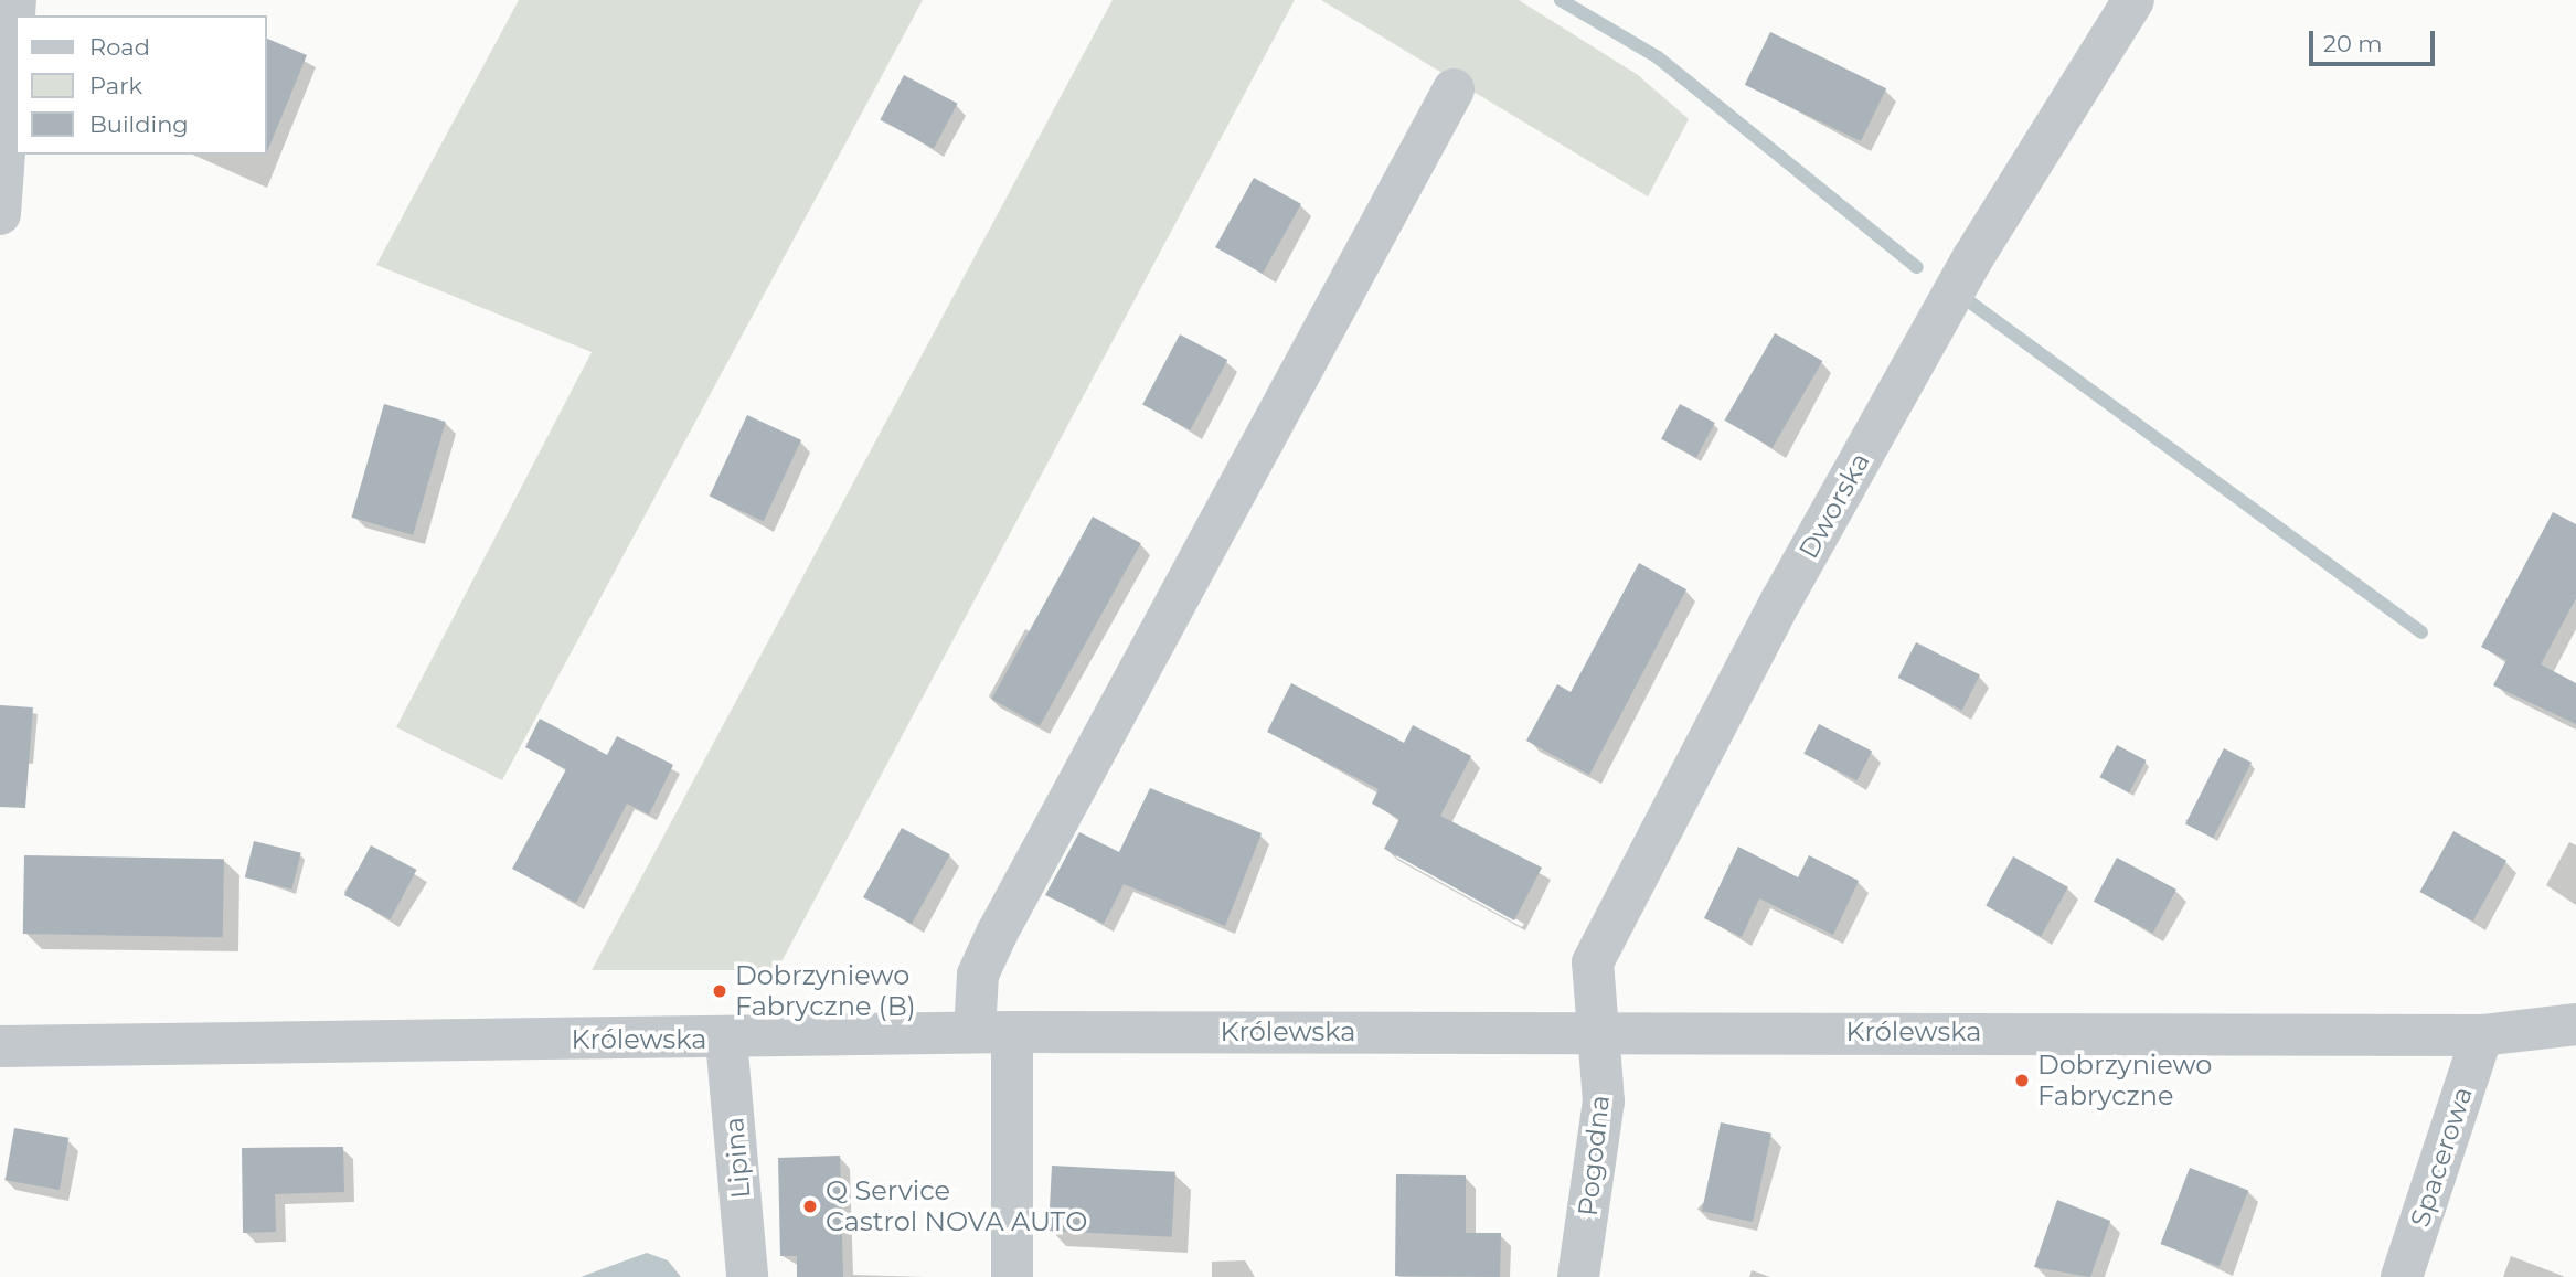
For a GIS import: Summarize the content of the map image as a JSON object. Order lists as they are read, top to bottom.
{
  "streets": {
    "street": [
      "Dworska",
      "Królewska",
      "Pogodna",
      "Spacerowa",
      "Lipina"
    ]
  },
  "crossings": [
    ["Dworska", "Królewska"],
    ["Dworska", "Pogodna"],
    ["Królewska", "Pogodna"],
    ["Królewska", "Spacerowa"],
    ["Królewska", "Lipina"]
  ],
  "places": ["Dobrzyniewo Fabryczne (B)", "Dobrzyniewo Fabryczne", "Q Service Castrol NOVA AUTO"],
  "legend": ["Road", "Park", "Building"],
  "scale_bar": "20 m"
}
